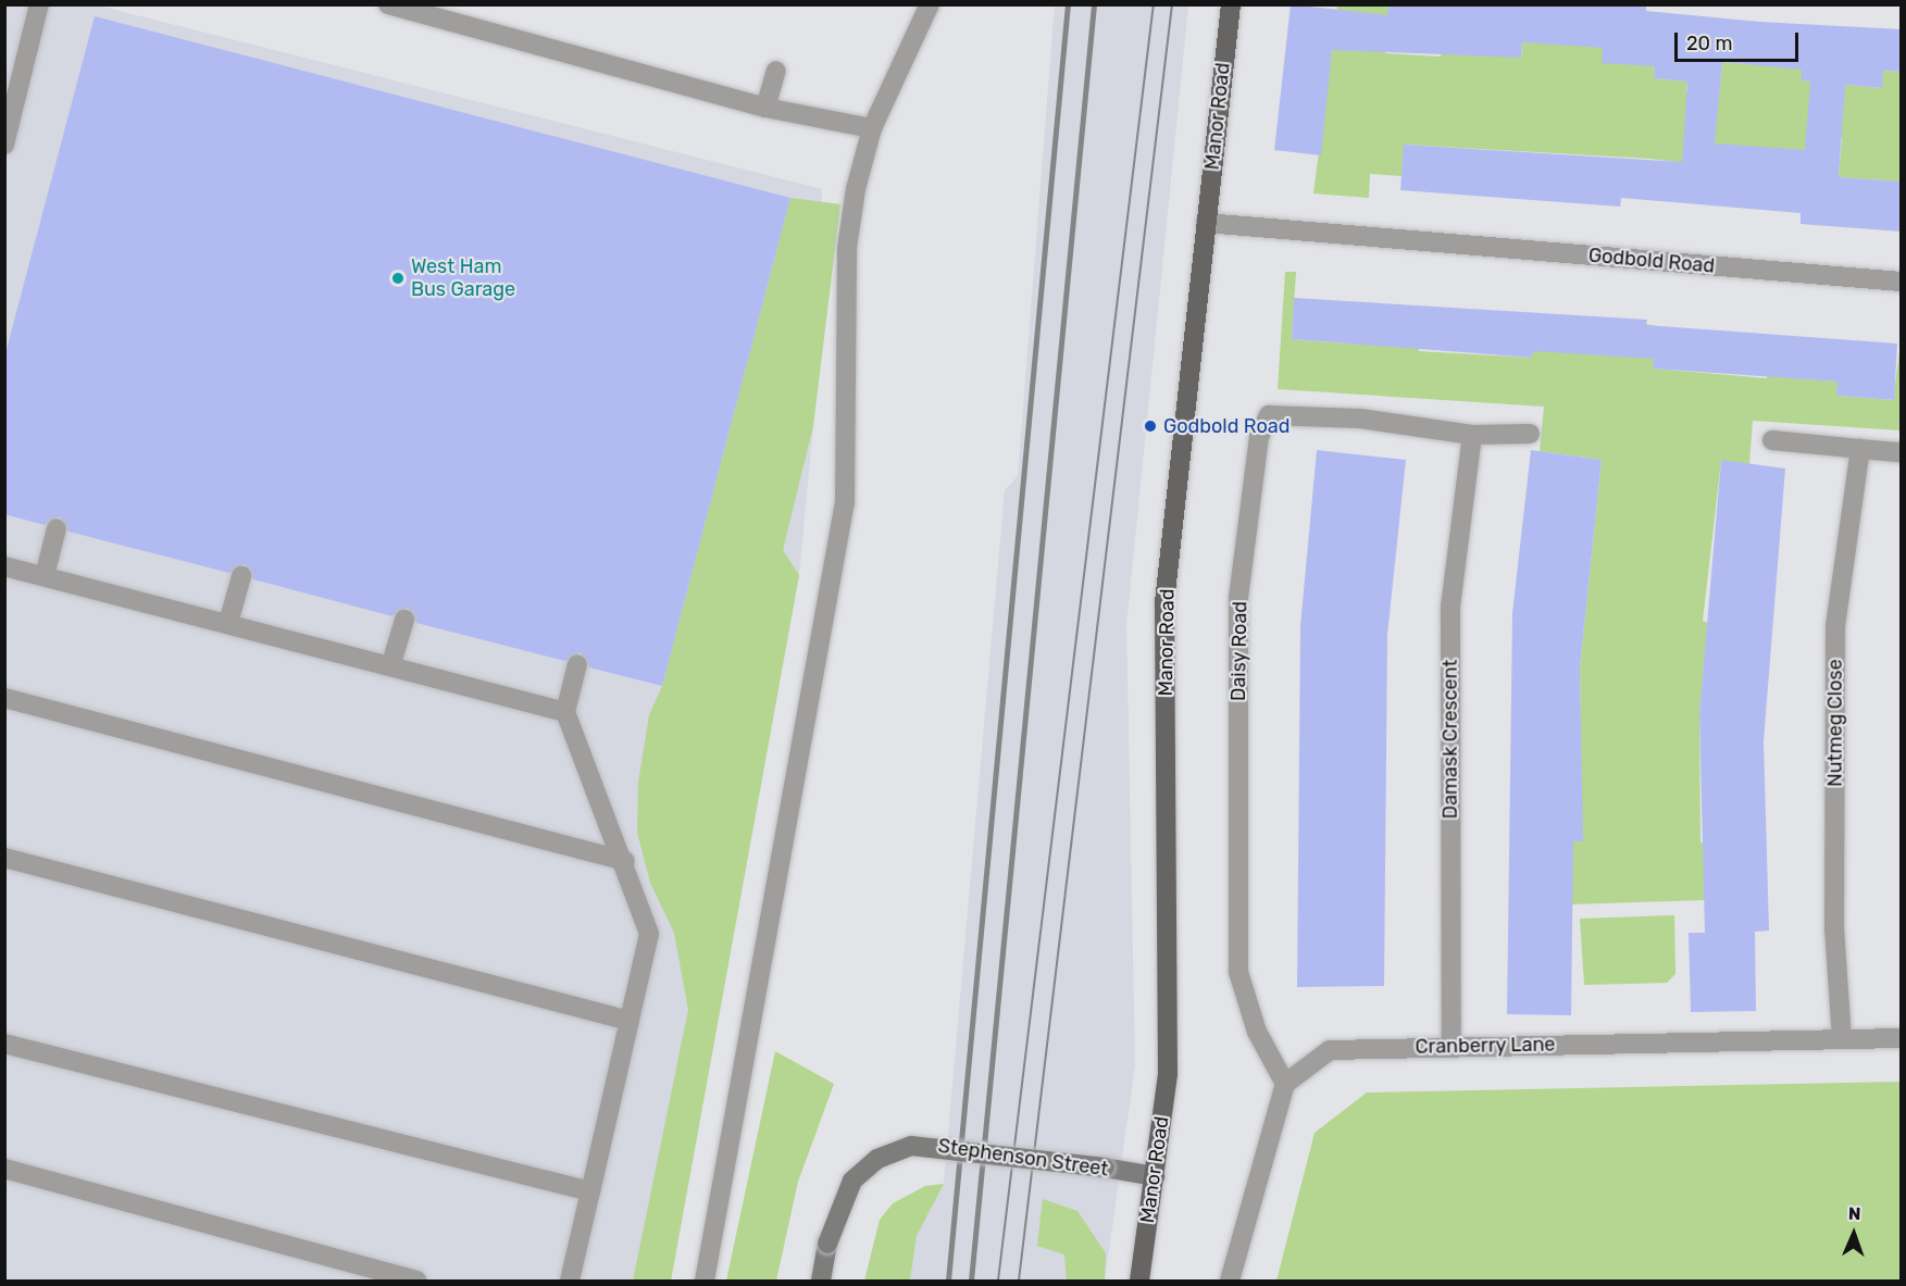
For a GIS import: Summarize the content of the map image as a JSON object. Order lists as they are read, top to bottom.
{
  "streets": {
    "main road": ["Manor Road", "Stephenson Street"],
    "street": [
      "Godbold Road",
      "Daisy Road",
      "Nutmeg Close",
      "Damask Crescent",
      "Cranberry Lane"
    ]
  },
  "crossings": [
    ["Manor Road", "Godbold Road"],
    ["Manor Road", "Stephenson Street"],
    ["Daisy Road", "Damask Crescent"],
    ["Daisy Road", "Cranberry Lane"],
    ["Nutmeg Close", "Cranberry Lane"],
    ["Damask Crescent", "Cranberry Lane"]
  ],
  "places": ["West Ham Bus Garage", "Godbold Road"],
  "scale_bar": "20 m",
  "north": "top"
}
